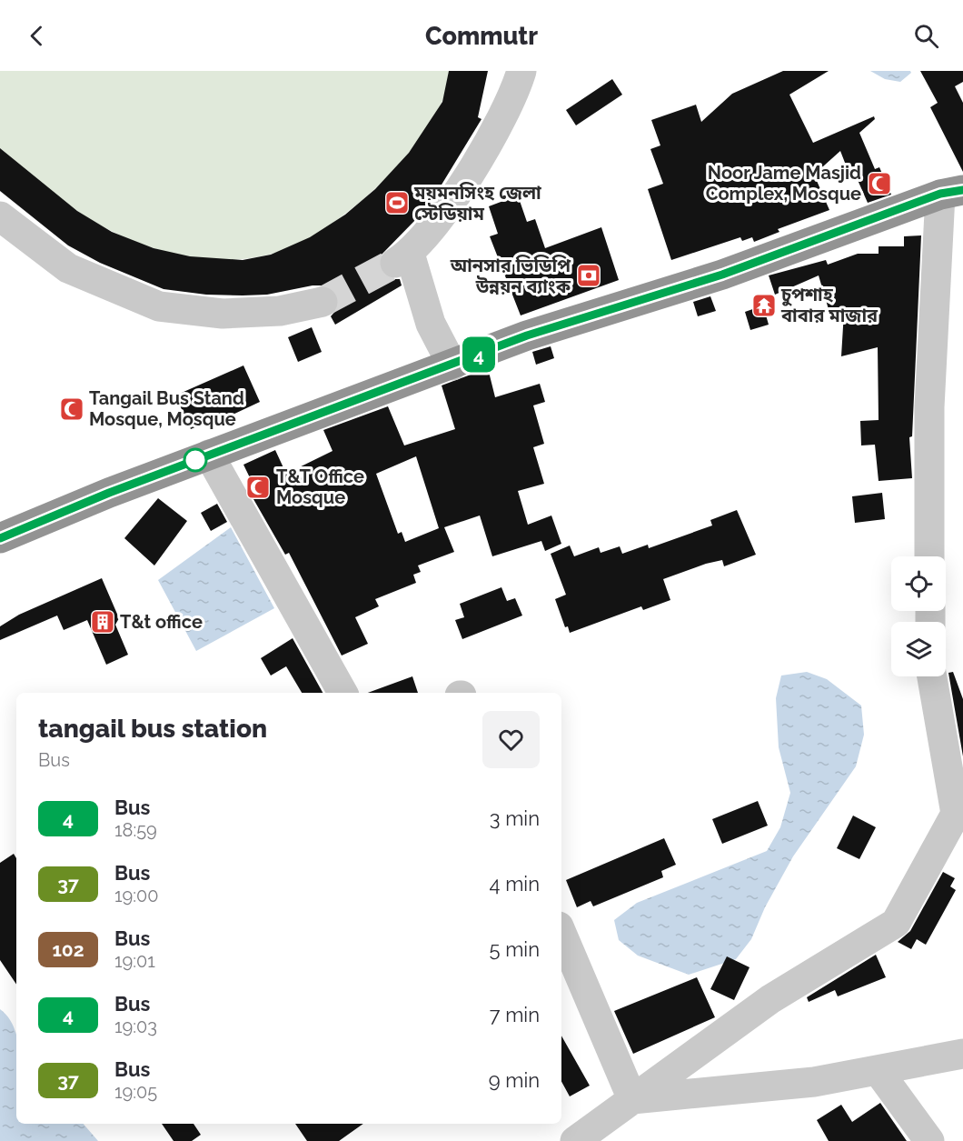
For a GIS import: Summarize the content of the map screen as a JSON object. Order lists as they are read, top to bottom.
{
  "places": {
    "mosque": ["Noor Jame Masjid Complex, Mosque", "Tangail Bus Stand Mosque, Mosque", "T&T Office Mosque"],
    "sports": ["ময়মনসিংহ জেলা স্টেডিয়াম"],
    "bank": ["আনসার ভিডিপি উন্নয়ন ব্যাংক"],
    "temple": ["চুপশাহ বাবার মাজার"],
    "building": ["T&t office"]
  },
  "lines": ["bus line 4"],
  "page": {
    "header": "Commutr",
    "on_map": "4",
    "heading": ["tangail bus station", "Bus"],
    "list": [
      {
        "mark": "4",
        "name": "Bus",
        "note": "18:59",
        "value": "3 min"
      },
      {
        "mark": "37",
        "name": "Bus",
        "note": "19:00",
        "value": "4 min"
      },
      {
        "mark": "102",
        "name": "Bus",
        "note": "19:01",
        "value": "5 min"
      },
      {
        "mark": "4",
        "name": "Bus",
        "note": "19:03",
        "value": "7 min"
      },
      {
        "mark": "37",
        "name": "Bus",
        "note": "19:05",
        "value": "9 min"
      }
    ]
  }
}
